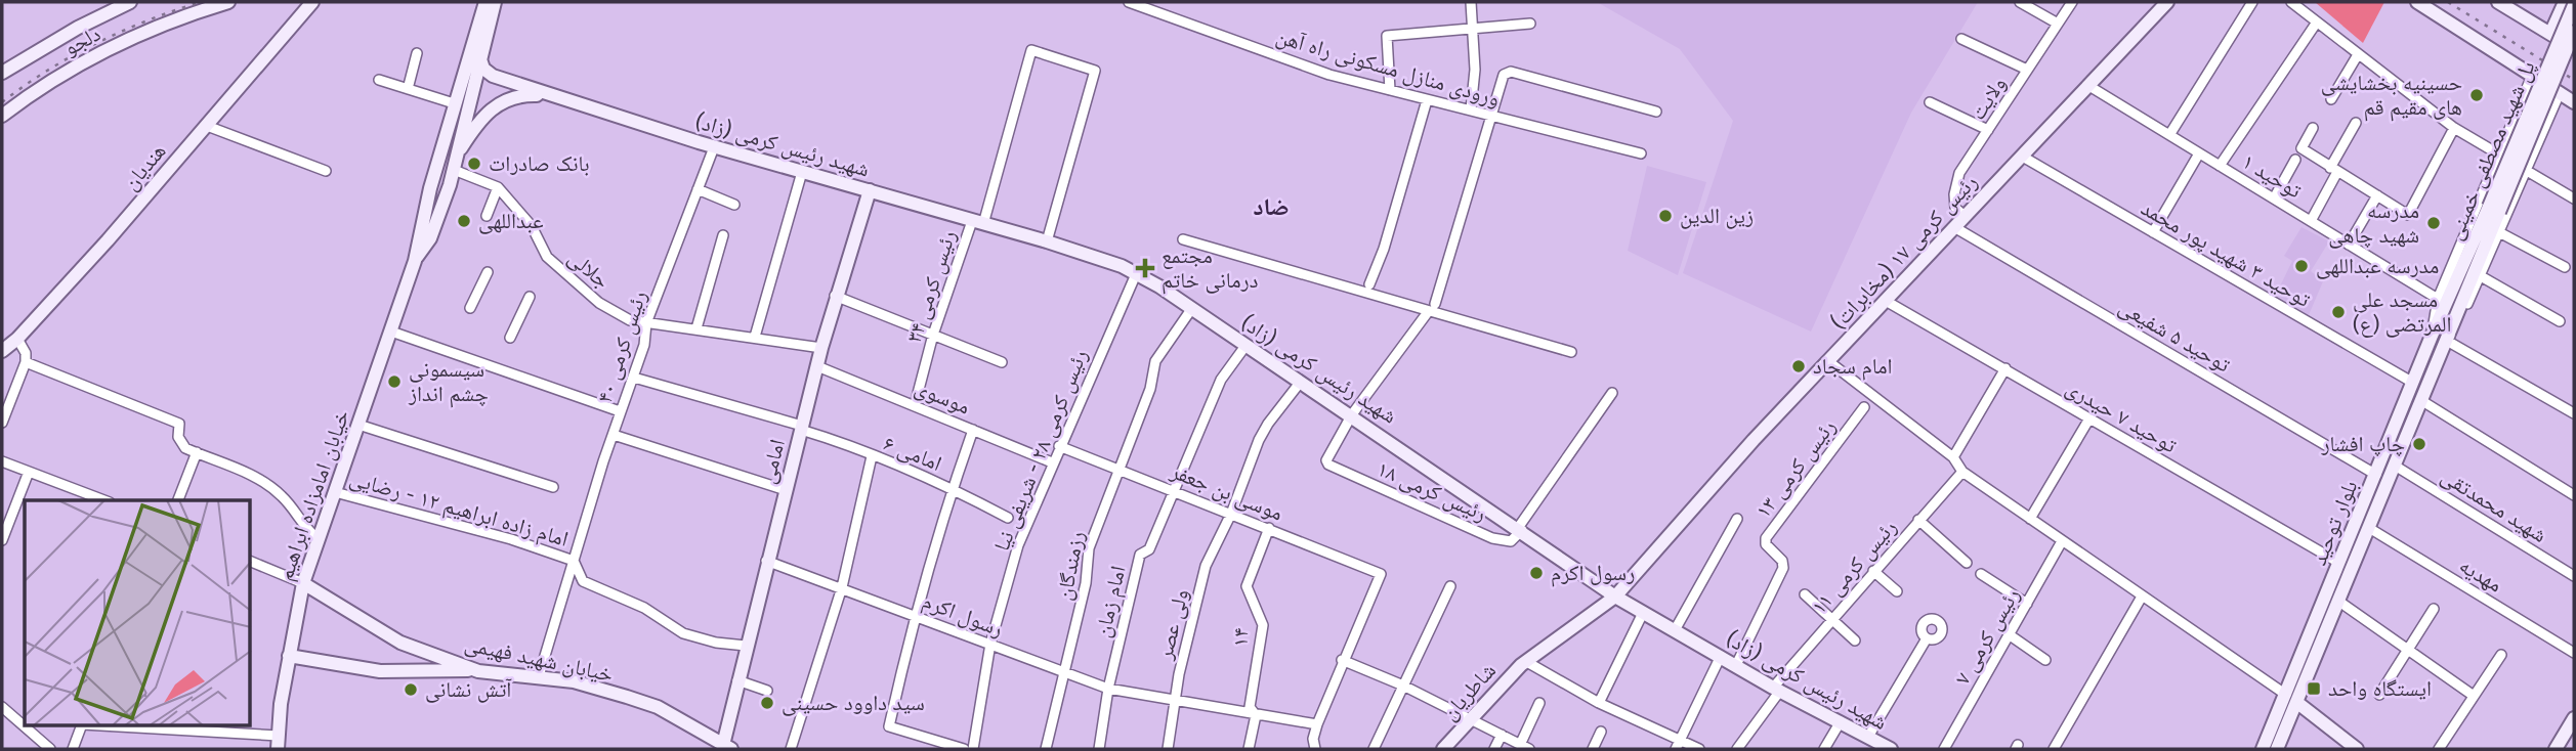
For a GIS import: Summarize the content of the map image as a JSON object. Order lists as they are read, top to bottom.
{
  "streets": {
    "main road": [
      "دلجو",
      "شهید رئیس کرمی (زاد)",
      "پل شهید مصطفی خمینی",
      "هندیان",
      "رئیس کرمی ۱۷ (مخابرات)",
      "امامی",
      "خیابان امامزاده ابراهیم",
      "بلوار توحید",
      "خیابان شهید فهیمی",
      "شاطریان"
    ],
    "street": [
      "ورودی منازل مسکونی راه آهن",
      "ولایت",
      "توحید ۱",
      "توحید ۳ شهيد پور محمد",
      "جلالی",
      "رئیس کرمی ۳۴",
      "توحید ۵ شفیعی",
      "رئیس کرمی ۴۰",
      "موسوی",
      "توحید ۷ حیدری",
      "رئیس کرمی ۲۸ - شریفی نیا",
      "امامی ۶",
      "رئیس کرمی ۱۳",
      "رئیس کرمی ۱۸",
      "موسی بن جعفر",
      "شهید محمدتقی",
      "امام زاده ابراهیم ۱۲ - رضایی",
      "رزمندگان",
      "رئیس کرمی ۱۱",
      "مهدیه",
      "امام زمان",
      "رسول اکرم",
      "ولی عصر",
      "رئیس کرمی ۷",
      "۱۴"
    ]
  },
  "crossings": [
    ["ولایت", "رئیس کرمی ۱۷ (مخابرات)"],
    ["شهید رئیس کرمی (زاد)", "رئیس کرمی ۱۷ (مخابرات)"],
    ["شهید رئیس کرمی (زاد)", "رئیس کرمی ۳۴"],
    ["شهید رئیس کرمی (زاد)", "رئیس کرمی ۴۰"],
    ["شهید رئیس کرمی (زاد)", "رئیس کرمی ۲۸ - شریفی نیا"],
    ["شهید رئیس کرمی (زاد)", "امامی"],
    ["شهید رئیس کرمی (زاد)", "رئیس کرمی ۱۳"],
    ["شهید رئیس کرمی (زاد)", "رئیس کرمی ۱۸"],
    ["شهید رئیس کرمی (زاد)", "خیابان امامزاده ابراهیم"],
    ["شهید رئیس کرمی (زاد)", "رزمندگان"],
    ["شهید رئیس کرمی (زاد)", "رئیس کرمی ۱۱"],
    ["شهید رئیس کرمی (زاد)", "امام زمان"],
    ["شهید رئیس کرمی (زاد)", "ولی عصر"],
    ["پل شهید مصطفی خمینی", "بلوار توحید"],
    ["توحید ۱", "رئیس کرمی ۱۷ (مخابرات)"],
    ["رئیس کرمی ۱۷ (مخابرات)", "توحید ۳ شهيد پور محمد"],
    ["رئیس کرمی ۱۷ (مخابرات)", "توحید ۵ شفیعی"],
    ["رئیس کرمی ۱۷ (مخابرات)", "توحید ۷ حیدری"],
    ["رئیس کرمی ۱۷ (مخابرات)", "شاطریان"],
    ["توحید ۳ شهيد پور محمد", "بلوار توحید"],
    ["جلالی", "رئیس کرمی ۴۰"],
    ["جلالی", "امامی"],
    ["جلالی", "خیابان امامزاده ابراهیم"],
    ["رئیس کرمی ۳۴", "موسوی"],
    ["توحید ۵ شفیعی", "بلوار توحید"],
    ["رئیس کرمی ۴۰", "امامی ۶"],
    ["رئیس کرمی ۴۰", "امام زاده ابراهیم ۱۲ - رضایی"],
    ["رئیس کرمی ۴۰", "خیابان شهید فهیمی"],
    ["موسوی", "رئیس کرمی ۲۸ - شریفی نیا"],
    ["موسوی", "امامی"],
    ["توحید ۷ حیدری", "بلوار توحید"],
    ["رئیس کرمی ۲۸ - شریفی نیا", "موسی بن جعفر"],
    ["رئیس کرمی ۲۸ - شریفی نیا", "رسول اکرم"],
    ["امامی ۶", "امامی"],
    ["امامی", "رسول اکرم"],
    ["امامی", "خیابان شهید فهیمی"],
    ["موسی بن جعفر", "رزمندگان"],
    ["موسی بن جعفر", "امام زمان"],
    ["موسی بن جعفر", "ولی عصر"],
    ["موسی بن جعفر", "۱۴"],
    ["خیابان امامزاده ابراهیم", "امام زاده ابراهیم ۱۲ - رضایی"],
    ["خیابان امامزاده ابراهیم", "خیابان شهید فهیمی"],
    ["شهید محمدتقی", "بلوار توحید"],
    ["بلوار توحید", "مهدیه"],
    ["رزمندگان", "رسول اکرم"],
    ["امام زمان", "رسول اکرم"],
    ["رسول اکرم", "ولی عصر"],
    ["رسول اکرم", "۱۴"]
  ],
  "districts": ["ضاد"],
  "places": {
    "other": [
      "حسینیه بخشایشی های مقیم قم",
      "بانک صادرات",
      "زین الدین",
      "عبداللهی",
      "مدرسه شهید چاهی",
      "مدرسه عبداللهی",
      "مسجد علی المرتضی (ع)",
      "امام سجاد",
      "سیسمونی چشم انداز",
      "چاپ افشار",
      "رسول اکرم",
      "آتش نشانی",
      "سید داوود حسینی"
    ],
    "health": ["مجتمع درمانی خاتم"],
    "transit": ["ایستگاه واحد"]
  }
}
